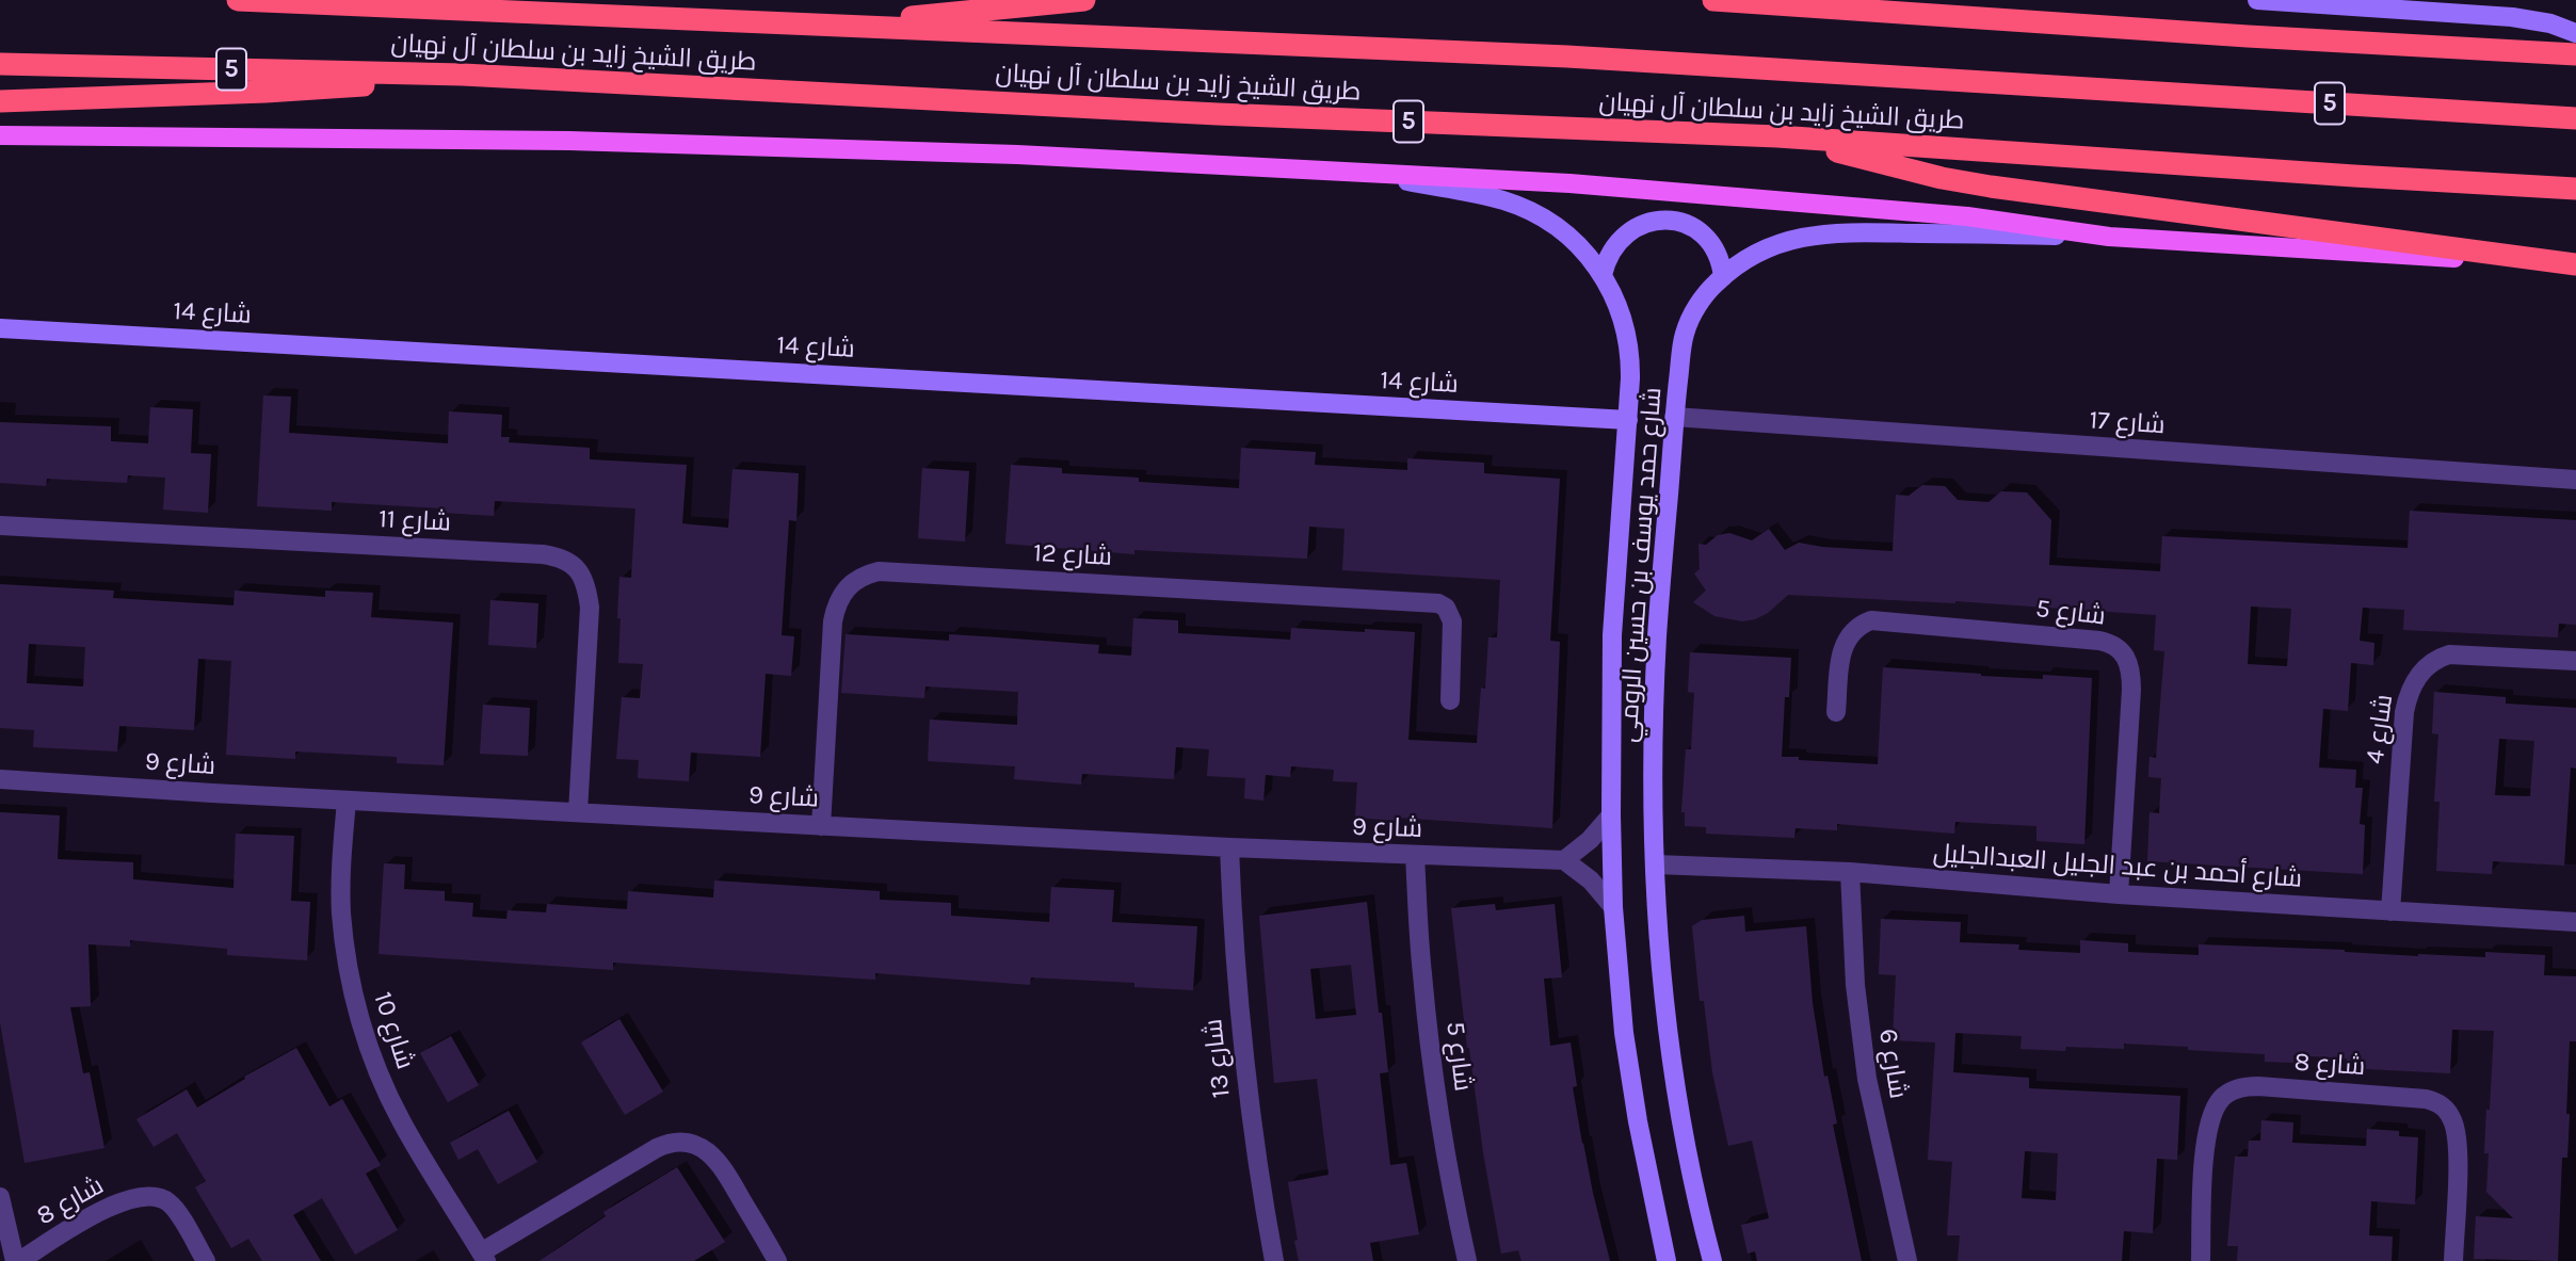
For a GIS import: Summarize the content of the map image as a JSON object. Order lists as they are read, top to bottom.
{
  "streets": {
    "highway": ["طريق الشيخ زايد بن سلطان آل نهيان", "5"],
    "street": [
      "شارع 14",
      "شارع 17",
      "شارع 11",
      "شارع 12",
      "شارع حمد يوسف بن حسين الرومي",
      "شارع 5",
      "شارع 4",
      "شارع 9",
      "شارع أحمد بن عبد الجليل العبدالجليل",
      "شارع 10",
      "شارع 13",
      "شارع 6",
      "شارع 8"
    ]
  },
  "crossings": [
    ["طريق الشيخ زايد بن سلطان آل نهيان", "5"],
    ["شارع 14", "شارع حمد يوسف بن حسين الرومي"],
    ["شارع 17", "شارع حمد يوسف بن حسين الرومي"],
    ["شارع 11", "شارع 9"],
    ["شارع 12", "شارع 9"],
    ["شارع حمد يوسف بن حسين الرومي", "شارع أحمد بن عبد الجليل العبدالجليل"],
    ["شارع 5", "شارع 9"],
    ["شارع 5", "شارع أحمد بن عبد الجليل العبدالجليل"],
    ["شارع 4", "شارع أحمد بن عبد الجليل العبدالجليل"],
    ["شارع 9", "شارع 10"],
    ["شارع 9", "شارع 13"],
    ["شارع أحمد بن عبد الجليل العبدالجليل", "شارع 6"]
  ]
}
